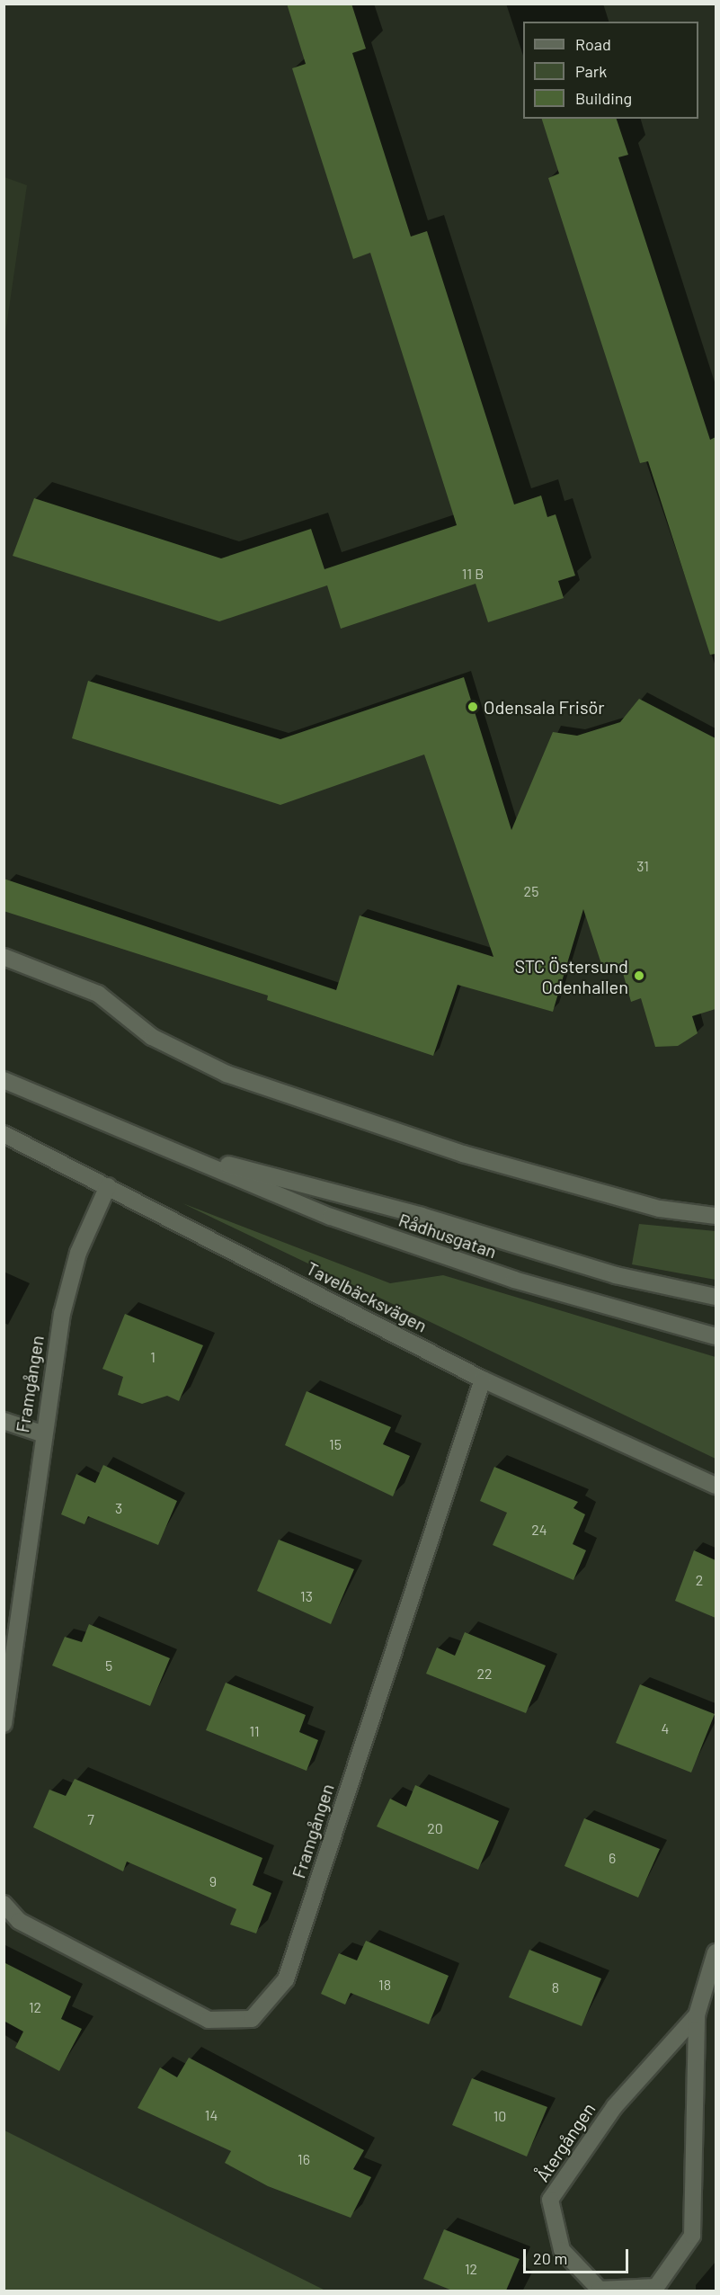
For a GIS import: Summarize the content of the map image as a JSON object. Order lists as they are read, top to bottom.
{
  "streets": {
    "street": [
      "Rådhusgatan",
      "Tavelbäcksvägen",
      "Framgången",
      "Återgången"
    ]
  },
  "crossings": [
    ["Tavelbäcksvägen", "Framgången"]
  ],
  "places": ["Odensala Frisör", "STC Östersund Odenhallen"],
  "house_numbers": [
    "11 B",
    "31",
    "25",
    "1",
    "15",
    "3",
    "24",
    "2",
    "13",
    "5",
    "22",
    "4",
    "11",
    "7",
    "20",
    "6",
    "9",
    "18",
    "8",
    "12",
    "14",
    "10",
    "16",
    "12"
  ],
  "legend": ["Road", "Park", "Building"],
  "scale_bar": "20 m"
}
